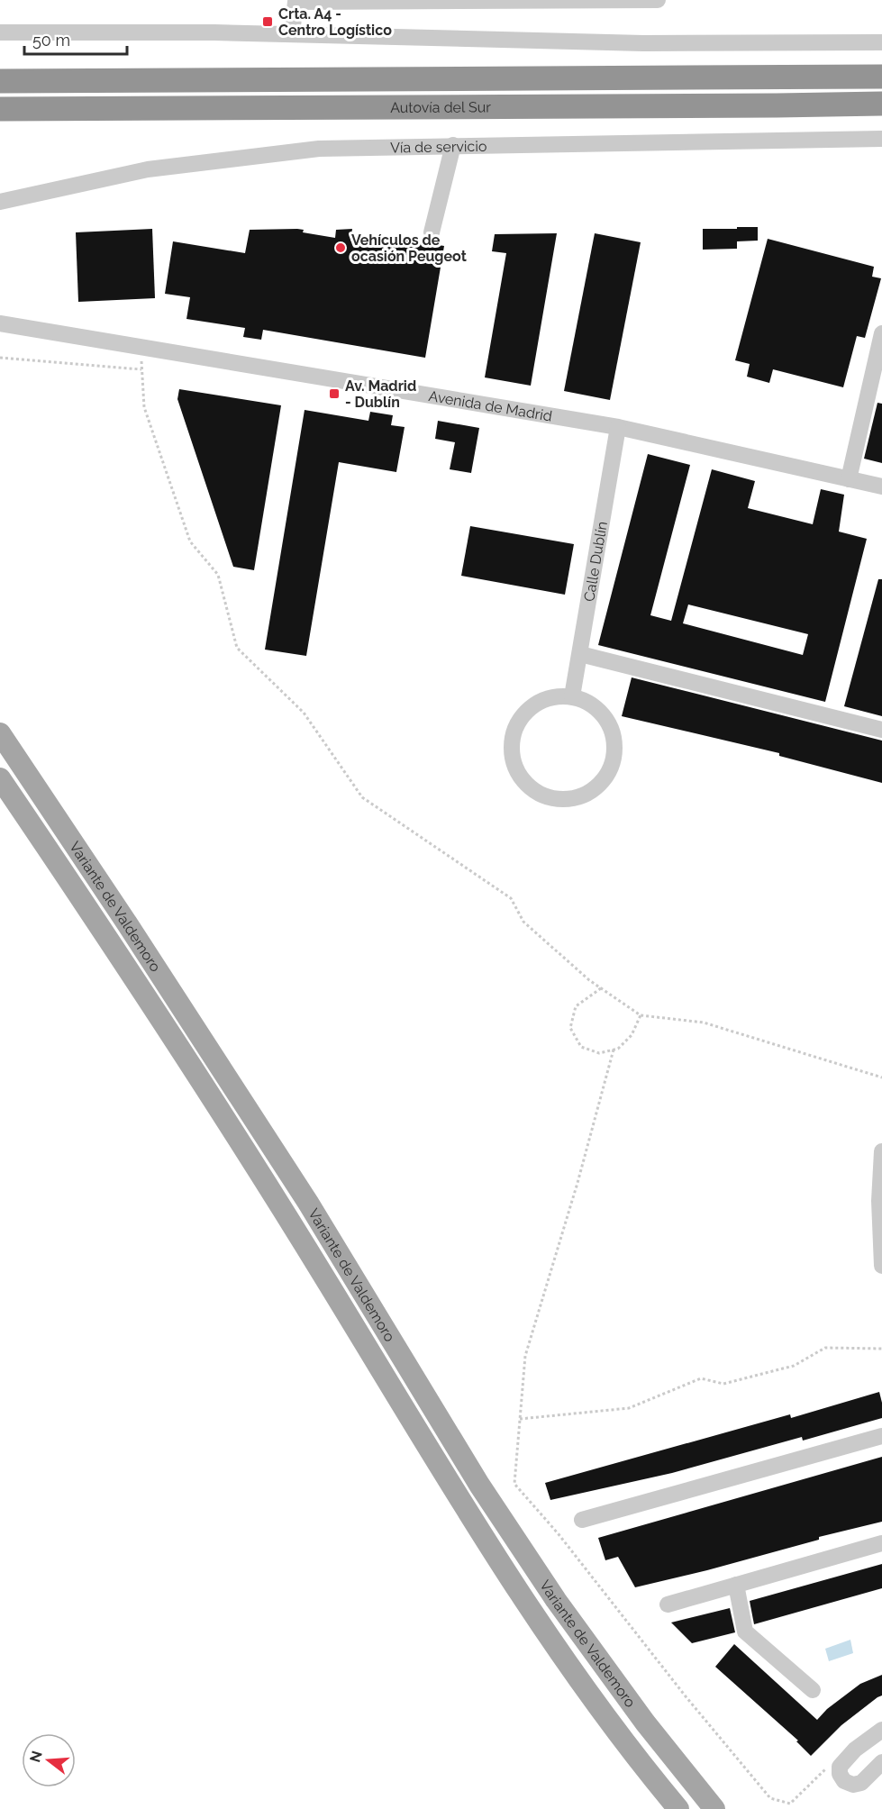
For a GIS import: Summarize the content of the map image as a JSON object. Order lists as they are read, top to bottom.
{
  "streets": {
    "highway": ["Autovía del Sur"],
    "main road": ["Variante de Valdemoro"],
    "street": ["Vía de servicio", "Avenida de Madrid", "Calle Dublín"]
  },
  "crossings": [
    ["Avenida de Madrid", "Calle Dublín"]
  ],
  "places": {
    "transit": ["Crta. A4 - Centro Logístico", "Av. Madrid - Dublín"],
    "other": ["Vehículos de ocasión Peugeot"]
  },
  "scale_bar": "50 m",
  "north": "left"
}
